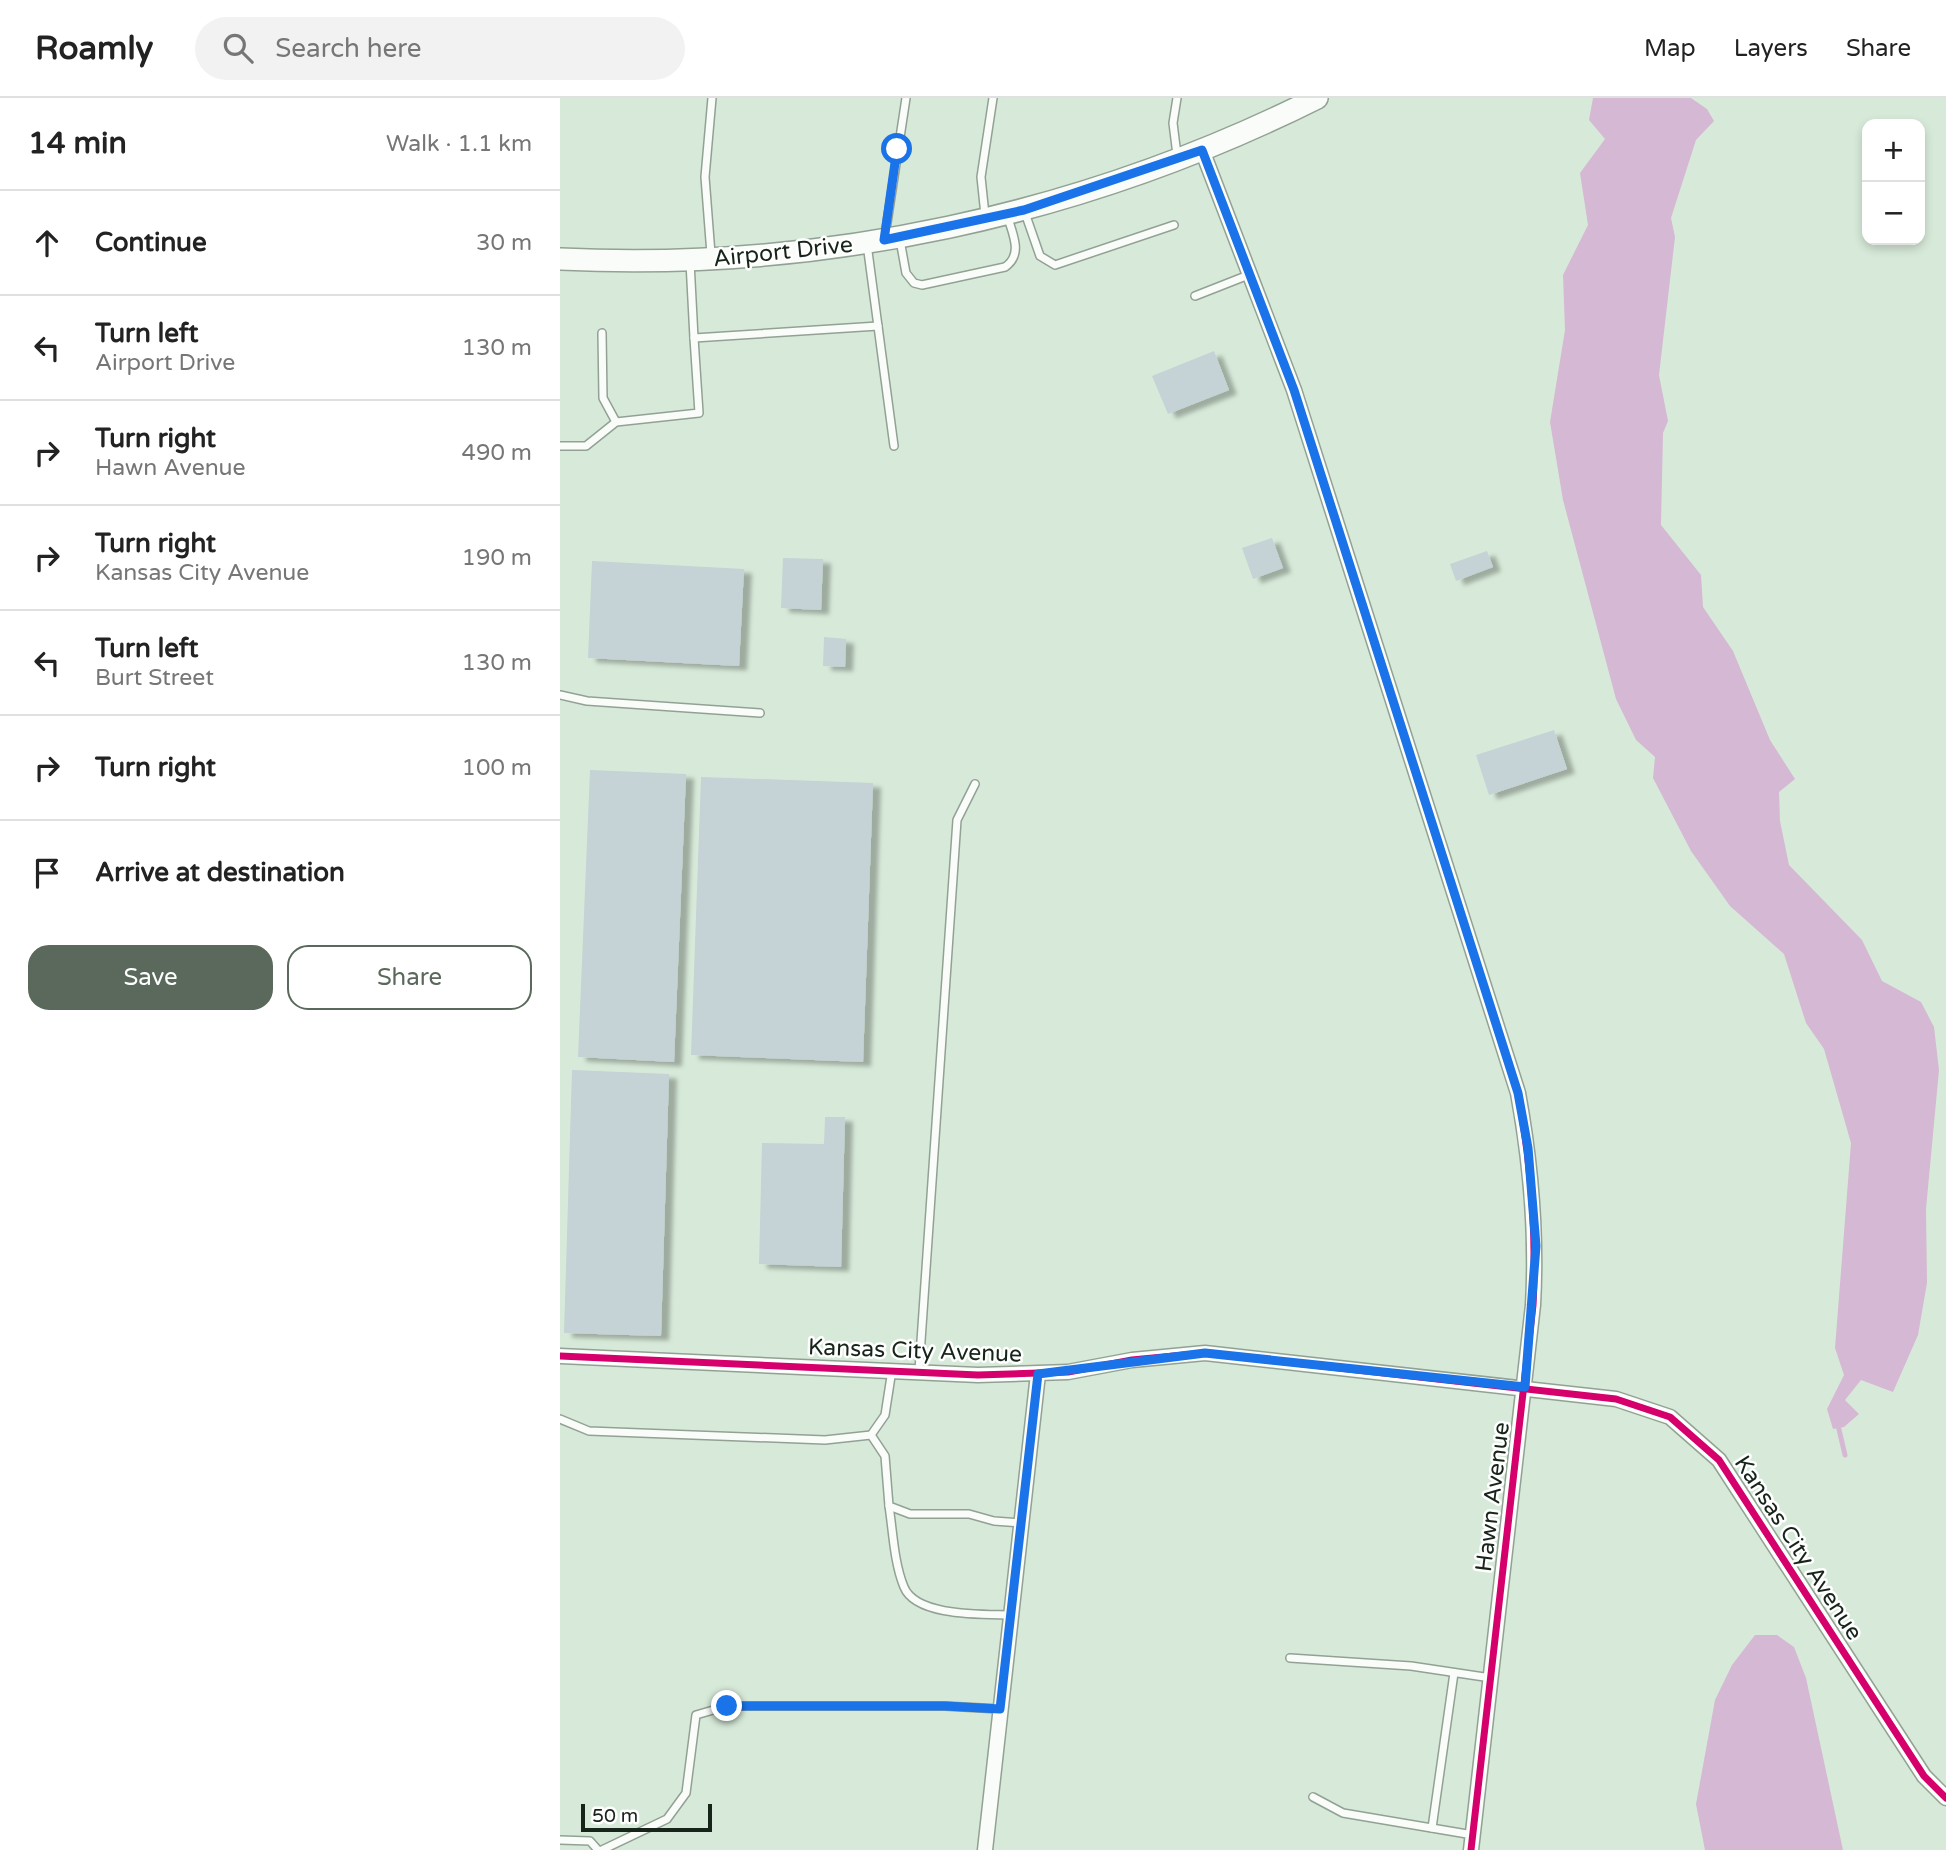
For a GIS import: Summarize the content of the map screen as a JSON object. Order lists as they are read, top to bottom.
{
  "streets": {
    "street": ["Airport Drive", "Kansas City Avenue", "Hawn Avenue"]
  },
  "crossings": [
    ["Airport Drive", "Hawn Avenue"],
    ["Kansas City Avenue", "Hawn Avenue"]
  ],
  "scale_bar": "50 m",
  "page": {
    "header": "Roamly",
    "search": "Search here",
    "nav": ["Map", "Layers", "Share"],
    "heading": ["14 min", "Walk · 1.1 km"],
    "map_buttons": ["+", "−"],
    "list": [
      ["Continue", "30 m"],
      ["Turn left", "Airport Drive", "130 m"],
      ["Turn right", "Hawn Avenue", "490 m"],
      ["Turn right", "Kansas City Avenue", "190 m"],
      ["Turn left", "Burt Street", "130 m"],
      ["Turn right", "100 m"],
      "Arrive at destination"
    ],
    "buttons": ["Save", "Share"],
    "scale": "50 m"
  }
}
